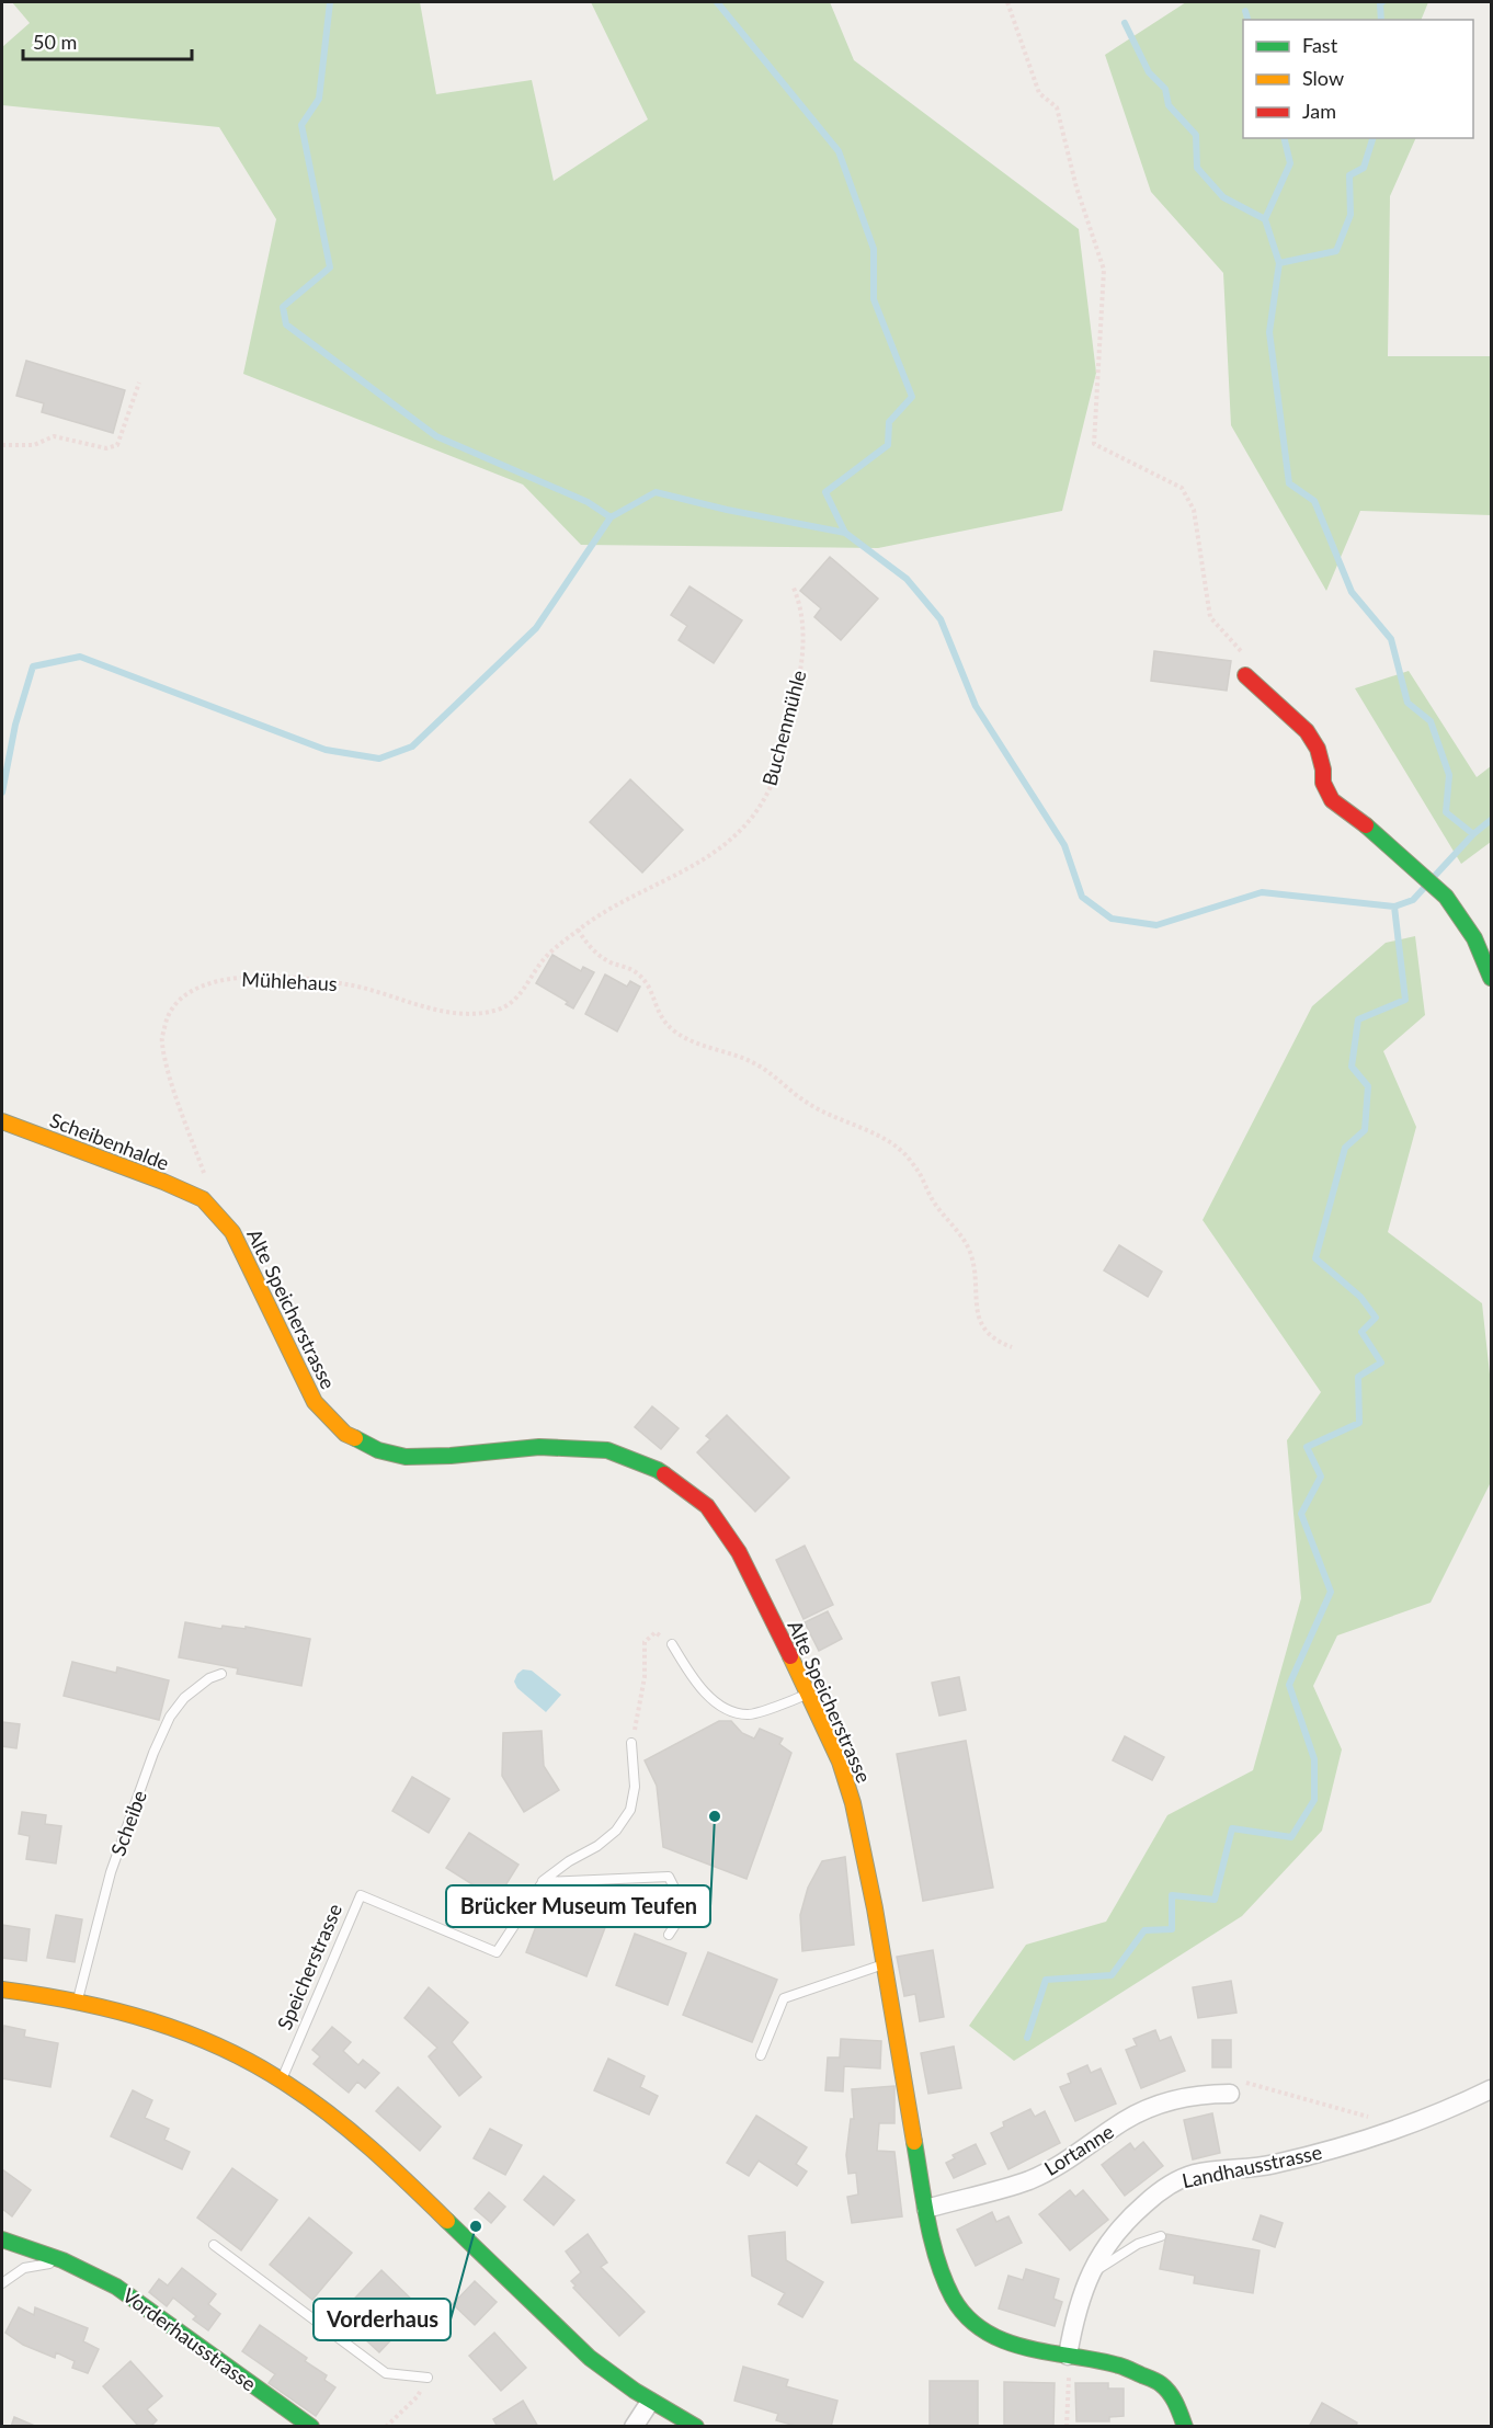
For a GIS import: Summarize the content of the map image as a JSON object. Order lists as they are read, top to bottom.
{
  "streets": {
    "street": [
      "Scheibenhalde",
      "Alte Speicherstrasse",
      "Lortanne",
      "Landhausstrasse",
      "Vorderhausstrasse"
    ],
    "lane": ["Scheibe", "Speicherstrasse"],
    "path": ["Buchenmühle", "Mühlehaus"]
  },
  "crossings": [
    ["Buchenmühle", "Mühlehaus"],
    ["Mühlehaus", "Scheibenhalde"],
    ["Mühlehaus", "Alte Speicherstrasse"],
    ["Scheibenhalde", "Alte Speicherstrasse"],
    ["Alte Speicherstrasse", "Lortanne"],
    ["Alte Speicherstrasse", "Landhausstrasse"]
  ],
  "places": ["Brücker Museum Teufen", "Vorderhaus"],
  "legend": ["Fast", "Slow", "Jam"],
  "scale_bar": "50 m"
}
